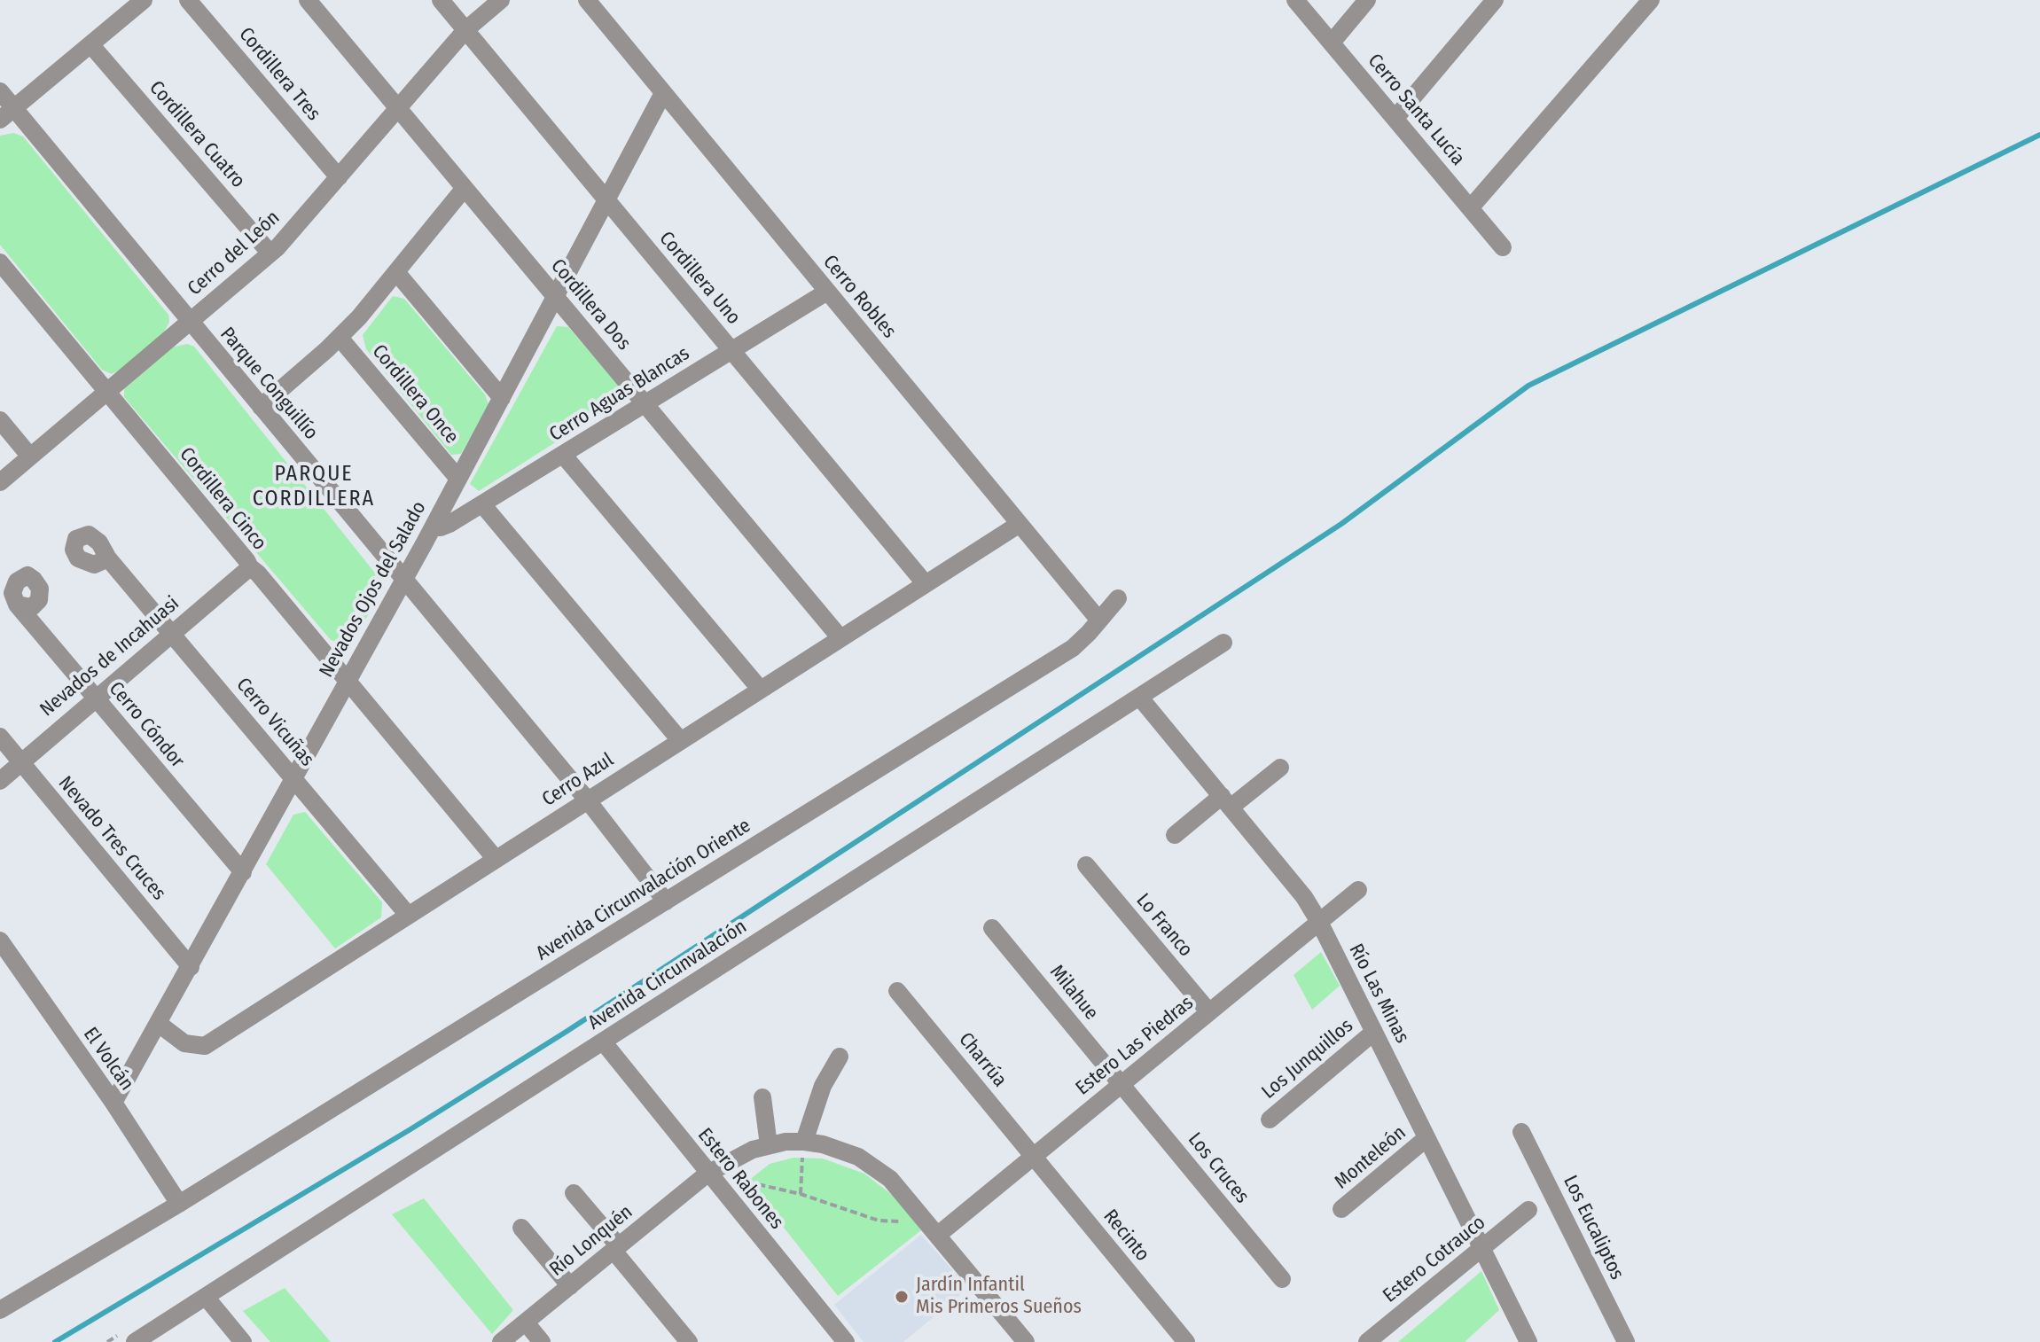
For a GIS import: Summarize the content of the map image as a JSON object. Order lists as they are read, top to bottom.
{
  "streets": {
    "street": [
      "Cordillera Tres",
      "Cerro Santa Lucía",
      "Cordillera Cuatro",
      "Cerro del León",
      "Cordillera Uno",
      "Cerro Robles",
      "Cordillera Dos",
      "Parque Conguillío",
      "Cordillera Once",
      "Cerro Aguas Blancas",
      "Cordillera Cinco",
      "Nevados Ojos del Salado",
      "Nevados de Incahuasi",
      "Cerro Vicuñas",
      "Cerro Cóndor",
      "Cerro Azul",
      "Nevado Tres Cruces",
      "Avenida Circunvalación Oriente",
      "Lo Franco",
      "Avenida Circunvalación",
      "Milahue",
      "Río Las Minas",
      "Estero Las Piedras",
      "El Volcán",
      "Los Junquillos",
      "Charrúa",
      "Monteleón",
      "Los Cruces",
      "Estero Rabones",
      "Los Eucaliptos",
      "Recinto",
      "Río Lonquén",
      "Estero Cotrauco"
    ]
  },
  "crossings": [
    ["Cordillera Tres", "Cerro del León"],
    ["Cordillera Cuatro", "Cerro del León"],
    ["Cerro del León", "Cordillera Uno"],
    ["Cerro del León", "Cordillera Dos"],
    ["Cerro del León", "Parque Conguillío"],
    ["Cerro del León", "Cordillera Cinco"],
    ["Cordillera Uno", "Cerro Aguas Blancas"],
    ["Cordillera Uno", "Nevados Ojos del Salado"],
    ["Cordillera Uno", "Cerro Azul"],
    ["Cerro Robles", "Cerro Aguas Blancas"],
    ["Cerro Robles", "Nevados Ojos del Salado"],
    ["Cerro Robles", "Cerro Azul"],
    ["Cerro Robles", "Avenida Circunvalación Oriente"],
    ["Cordillera Dos", "Cerro Aguas Blancas"],
    ["Cordillera Dos", "Nevados Ojos del Salado"],
    ["Cordillera Dos", "Cerro Azul"],
    ["Parque Conguillío", "Nevados Ojos del Salado"],
    ["Parque Conguillío", "Cerro Azul"],
    ["Parque Conguillío", "Avenida Circunvalación Oriente"],
    ["Cordillera Once", "Nevados Ojos del Salado"],
    ["Cerro Aguas Blancas", "Nevados Ojos del Salado"],
    ["Cordillera Cinco", "Nevados Ojos del Salado"],
    ["Cordillera Cinco", "Nevados de Incahuasi"],
    ["Cordillera Cinco", "Cerro Azul"],
    ["Nevados Ojos del Salado", "Cerro Vicuñas"],
    ["Nevados Ojos del Salado", "Cerro Cóndor"],
    ["Nevados Ojos del Salado", "Cerro Azul"],
    ["Nevados Ojos del Salado", "Nevado Tres Cruces"],
    ["Nevados Ojos del Salado", "El Volcán"],
    ["Nevados de Incahuasi", "Cerro Vicuñas"],
    ["Nevados de Incahuasi", "Cerro Cóndor"],
    ["Nevados de Incahuasi", "Nevado Tres Cruces"],
    ["Cerro Vicuñas", "Cerro Azul"],
    ["Avenida Circunvalación Oriente", "El Volcán"],
    ["Lo Franco", "Estero Las Piedras"],
    ["Avenida Circunvalación", "Río Las Minas"],
    ["Avenida Circunvalación", "Estero Rabones"],
    ["Milahue", "Estero Las Piedras"],
    ["Milahue", "Los Cruces"],
    ["Río Las Minas", "Estero Las Piedras"],
    ["Río Las Minas", "Los Junquillos"],
    ["Río Las Minas", "Monteleón"],
    ["Río Las Minas", "Estero Cotrauco"],
    ["Estero Las Piedras", "Charrúa"],
    ["Estero Las Piedras", "Los Cruces"],
    ["Estero Las Piedras", "Recinto"],
    ["Estero Las Piedras", "Río Lonquén"],
    ["Charrúa", "Recinto"],
    ["Estero Rabones", "Río Lonquén"]
  ],
  "districts": ["PARQUE CORDILLERA"],
  "places": ["Jardín Infantil Mis Primeros Sueños"]
}
